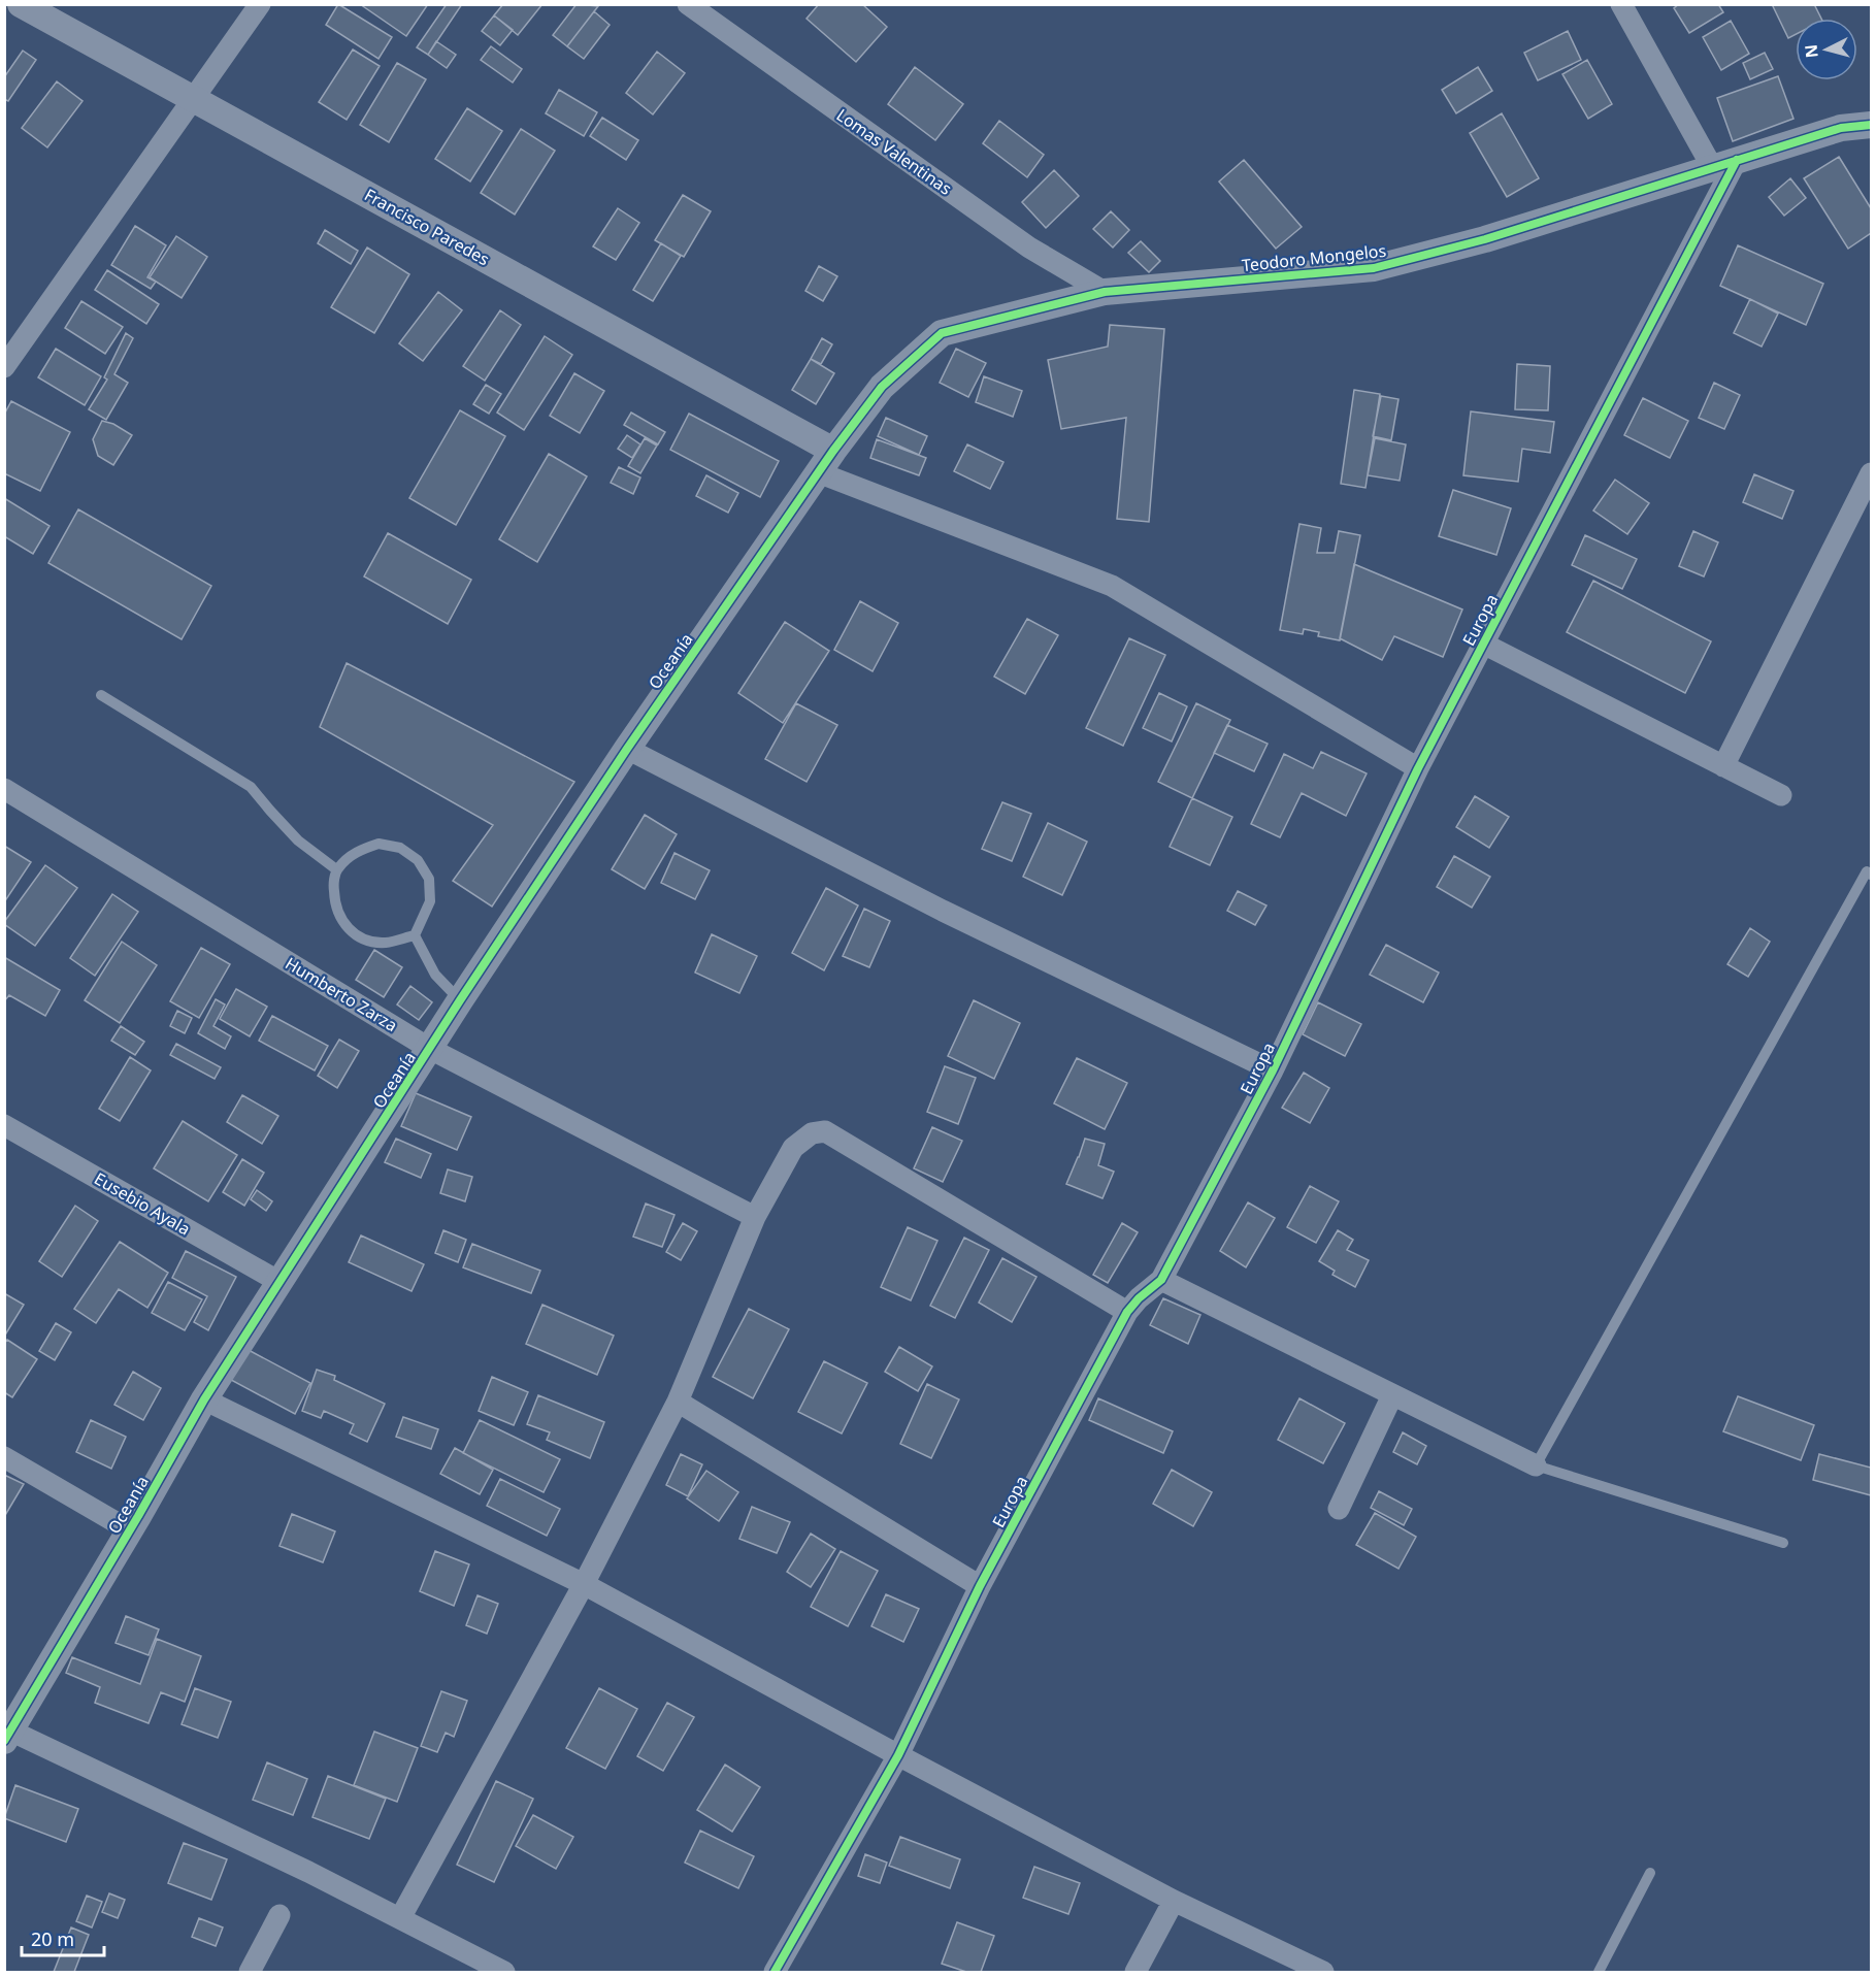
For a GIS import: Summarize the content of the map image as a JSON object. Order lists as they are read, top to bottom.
{
  "streets": {
    "street": [
      "Lomas Valentinas",
      "Francisco Paredes",
      "Teodoro Mongelos",
      "Europa",
      "Oceanía",
      "Humberto Zarza",
      "Eusebio Ayala"
    ]
  },
  "crossings": [
    ["Lomas Valentinas", "Teodoro Mongelos"],
    ["Francisco Paredes", "Teodoro Mongelos"],
    ["Francisco Paredes", "Oceanía"],
    ["Teodoro Mongelos", "Europa"],
    ["Teodoro Mongelos", "Oceanía"],
    ["Oceanía", "Humberto Zarza"],
    ["Oceanía", "Eusebio Ayala"]
  ],
  "scale_bar": "20 m",
  "north": "left"
}
